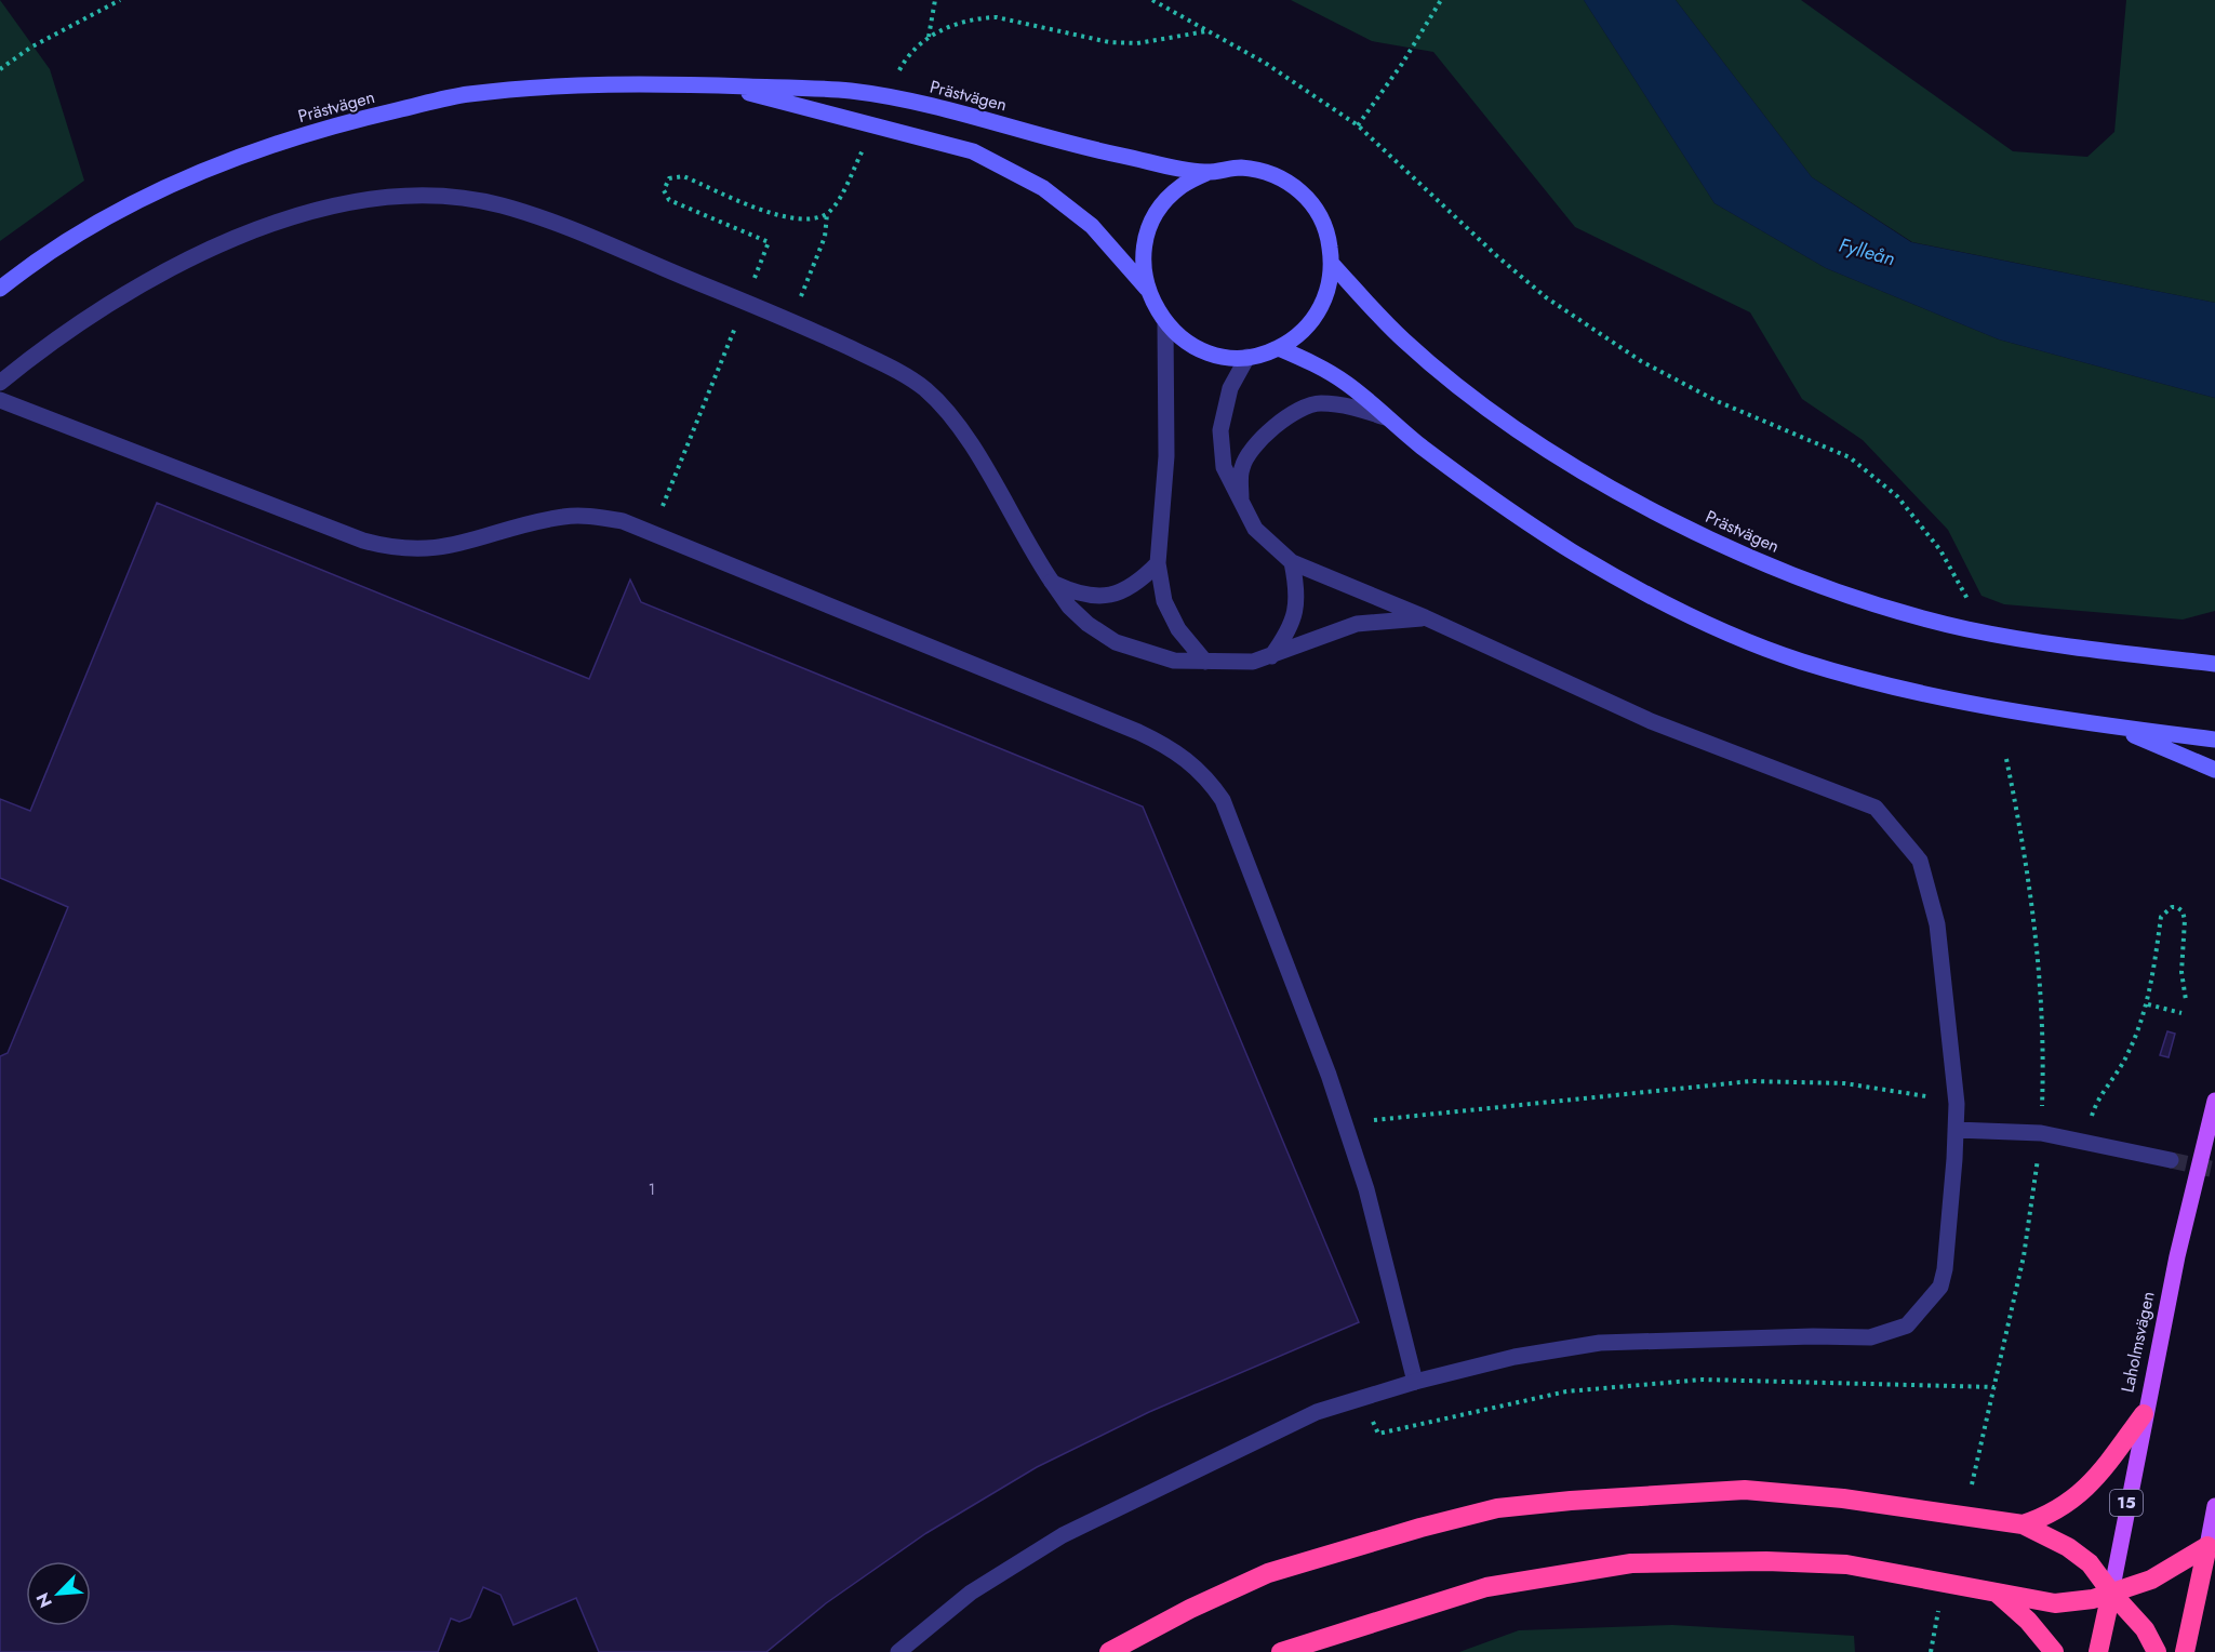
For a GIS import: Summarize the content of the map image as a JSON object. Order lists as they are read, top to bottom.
{
  "streets": {
    "highway": ["Laholmsvägen"],
    "main road": ["15"],
    "street": ["Prästvägen"]
  },
  "water": ["Fylleån"],
  "house_numbers": ["1"],
  "north": "bottom left"
}
